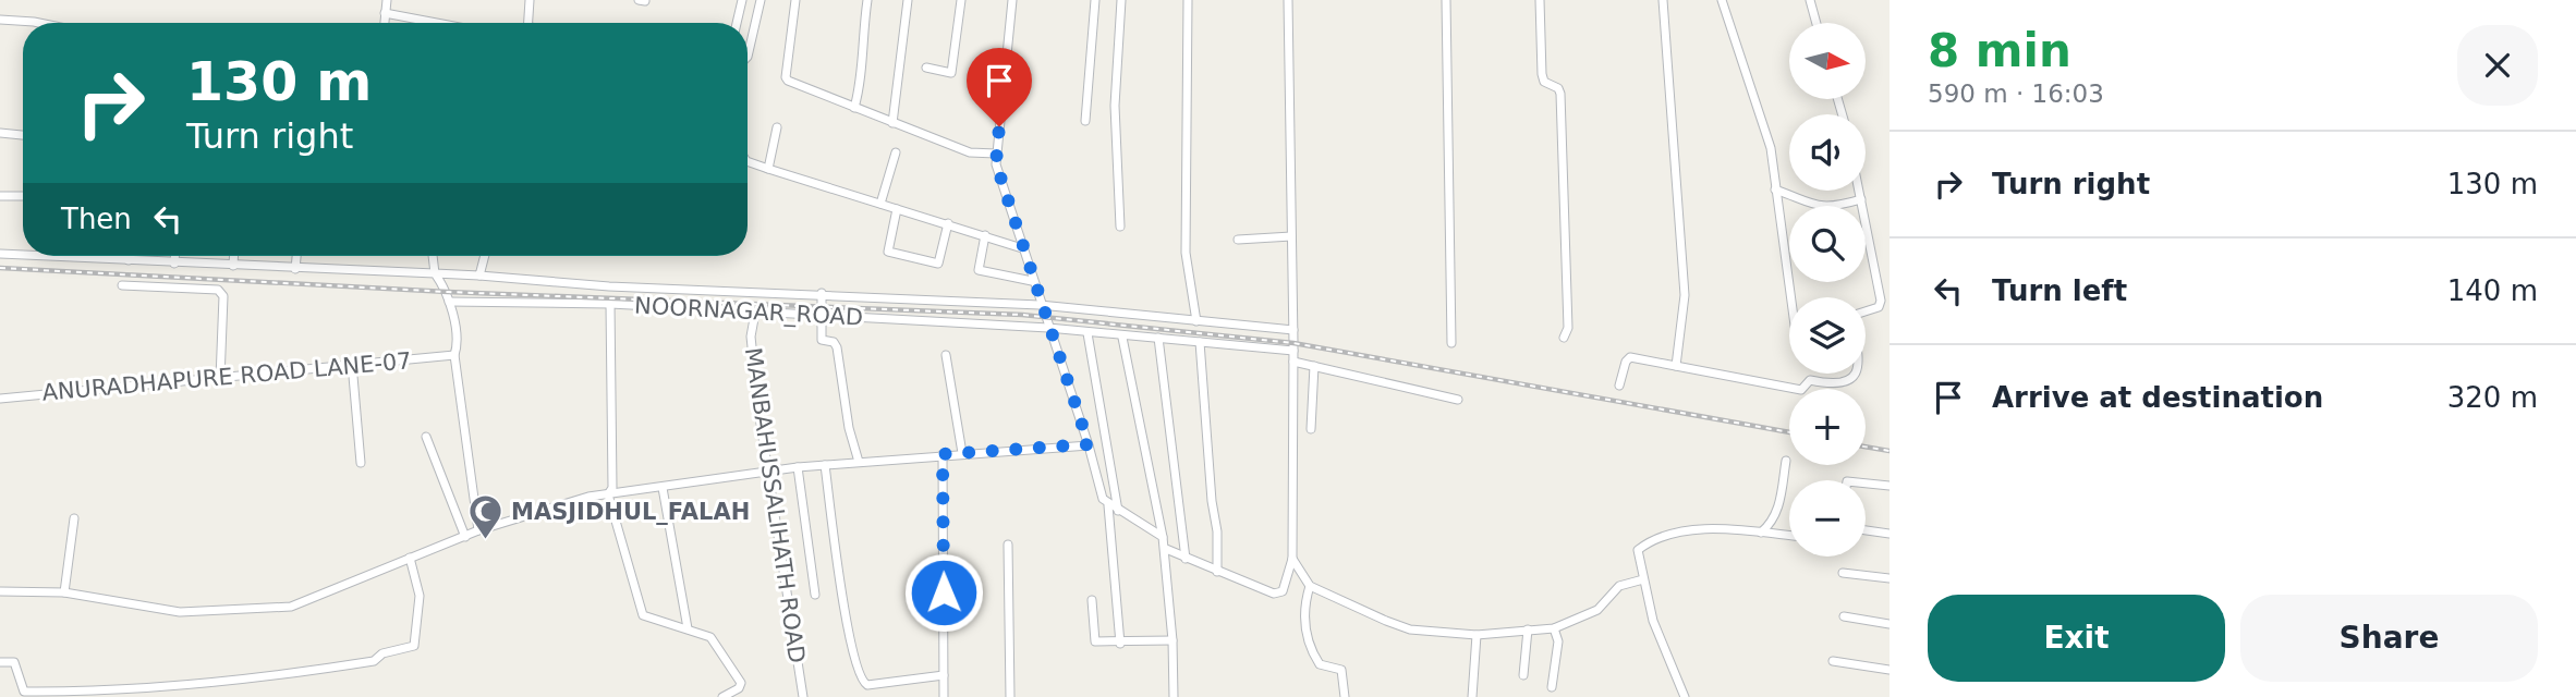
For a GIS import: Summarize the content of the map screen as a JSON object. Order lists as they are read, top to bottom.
{
  "streets": {
    "street": ["NOORNAGAR_ROAD", "ANURADHAPURE ROAD LANE-07", "MANBAHUSSALIHATH ROAD"]
  },
  "crossings": [
    ["NOORNAGAR_ROAD", "MANBAHUSSALIHATH ROAD"]
  ],
  "places": {
    "mosque": ["MASJIDHUL_FALAH"]
  },
  "north": "right",
  "page": {
    "heading": ["8 min", "590 m · 16:03"],
    "map_buttons": ["+", "−"],
    "turn": ["130 m", "Turn right"],
    "list": [
      {
        "name": "Turn right",
        "value": "130 m"
      },
      {
        "name": "Turn left",
        "value": "140 m"
      },
      {
        "name": "Arrive at destination",
        "value": "320 m"
      }
    ],
    "then": "Then",
    "buttons": ["Exit", "Share"]
  }
}
